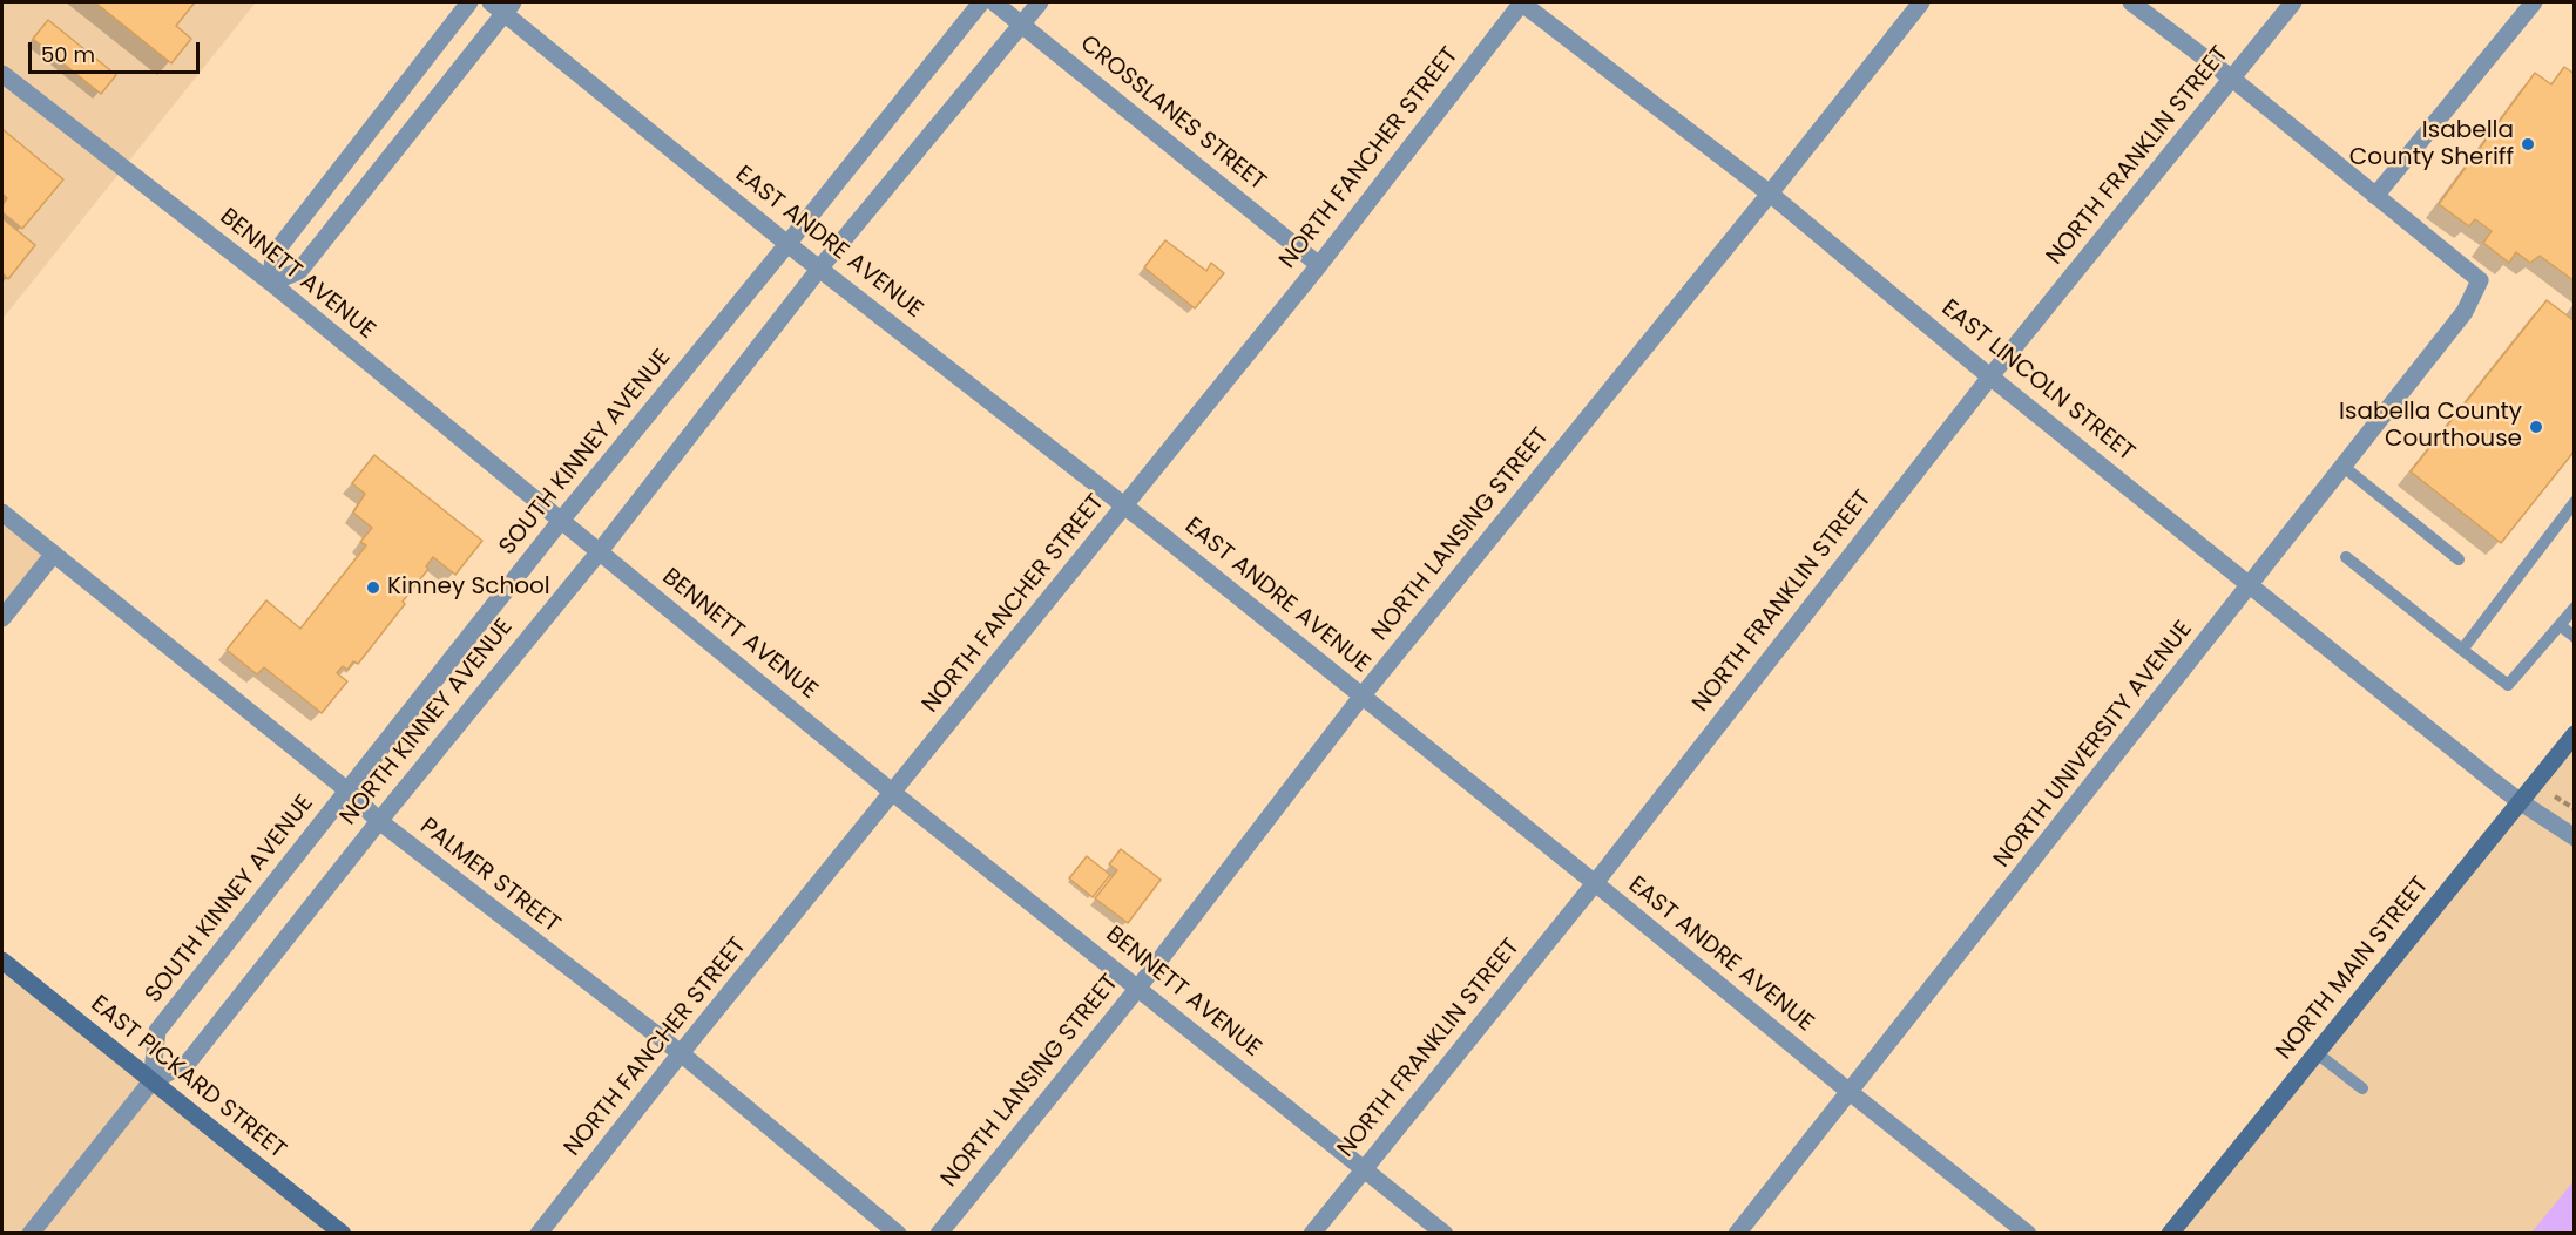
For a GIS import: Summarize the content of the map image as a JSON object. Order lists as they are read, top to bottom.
{
  "streets": {
    "street": [
      "CROSSLANES STREET",
      "NORTH FRANKLIN STREET",
      "NORTH FANCHER STREET",
      "EAST ANDRE AVENUE",
      "BENNETT AVENUE",
      "EAST LINCOLN STREET",
      "SOUTH KINNEY AVENUE",
      "NORTH LANSING STREET",
      "NORTH KINNEY AVENUE",
      "NORTH UNIVERSITY AVENUE",
      "PALMER STREET",
      "NORTH MAIN STREET",
      "EAST PICKARD STREET"
    ]
  },
  "crossings": [
    ["CROSSLANES STREET", "NORTH FANCHER STREET"],
    ["CROSSLANES STREET", "NORTH KINNEY AVENUE"],
    ["NORTH FRANKLIN STREET", "EAST ANDRE AVENUE"],
    ["NORTH FRANKLIN STREET", "BENNETT AVENUE"],
    ["NORTH FRANKLIN STREET", "EAST LINCOLN STREET"],
    ["NORTH FANCHER STREET", "EAST ANDRE AVENUE"],
    ["NORTH FANCHER STREET", "BENNETT AVENUE"],
    ["NORTH FANCHER STREET", "EAST LINCOLN STREET"],
    ["NORTH FANCHER STREET", "PALMER STREET"],
    ["EAST ANDRE AVENUE", "SOUTH KINNEY AVENUE"],
    ["EAST ANDRE AVENUE", "NORTH LANSING STREET"],
    ["EAST ANDRE AVENUE", "NORTH KINNEY AVENUE"],
    ["EAST ANDRE AVENUE", "NORTH UNIVERSITY AVENUE"],
    ["BENNETT AVENUE", "SOUTH KINNEY AVENUE"],
    ["BENNETT AVENUE", "NORTH LANSING STREET"],
    ["BENNETT AVENUE", "NORTH KINNEY AVENUE"],
    ["EAST LINCOLN STREET", "NORTH LANSING STREET"],
    ["EAST LINCOLN STREET", "NORTH UNIVERSITY AVENUE"],
    ["EAST LINCOLN STREET", "NORTH MAIN STREET"],
    ["SOUTH KINNEY AVENUE", "NORTH KINNEY AVENUE"],
    ["SOUTH KINNEY AVENUE", "PALMER STREET"],
    ["SOUTH KINNEY AVENUE", "EAST PICKARD STREET"],
    ["NORTH KINNEY AVENUE", "PALMER STREET"],
    ["NORTH KINNEY AVENUE", "EAST PICKARD STREET"]
  ],
  "places": ["Isabella County Sheriff", "Isabella County Courthouse", "Kinney School"],
  "scale_bar": "50 m"
}
